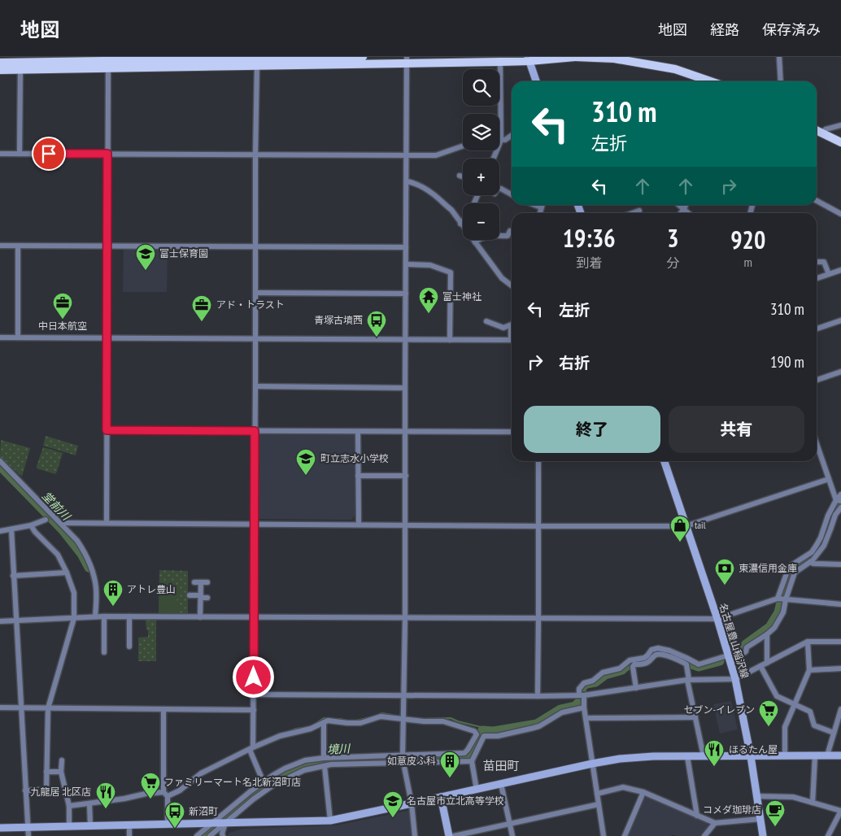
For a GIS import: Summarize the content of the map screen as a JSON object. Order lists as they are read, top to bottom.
{
  "streets": {
    "street": ["名古屋豊山稲沢線"]
  },
  "districts": ["苗田町"],
  "water": ["堂前川", "境川"],
  "places": {
    "school or university": ["富士保育園", "町立志水小学校", "名古屋市立北高等学校"],
    "temple": ["富士神社"],
    "office": ["中日本航空", "アド・トラスト"],
    "bus stop": ["青塚古墳西", "新沼町"],
    "shop": ["tail"],
    "bank": ["東濃信用金庫"],
    "building": ["アトレ豊山", "如意皮ふ科"],
    "supermarket": ["セブン-イレブン", "ファミリーマート名北新沼町店"],
    "restaurant": ["ほるたん屋", "九龍居 北区店"],
    "cafe": ["コメダ珈琲店"]
  },
  "page": {
    "header": "地図",
    "nav": ["地図", "経路", "保存済み"],
    "map_buttons": ["+", "−"],
    "turn": ["310 m", "左折"],
    "eta": [
      "19:36",
      "到着",
      "3",
      "分",
      "920",
      "m"
    ],
    "list": [
      {
        "name": "左折",
        "value": "310 m"
      },
      {
        "name": "右折",
        "value": "190 m"
      }
    ],
    "buttons": ["終了", "共有"]
  }
}
